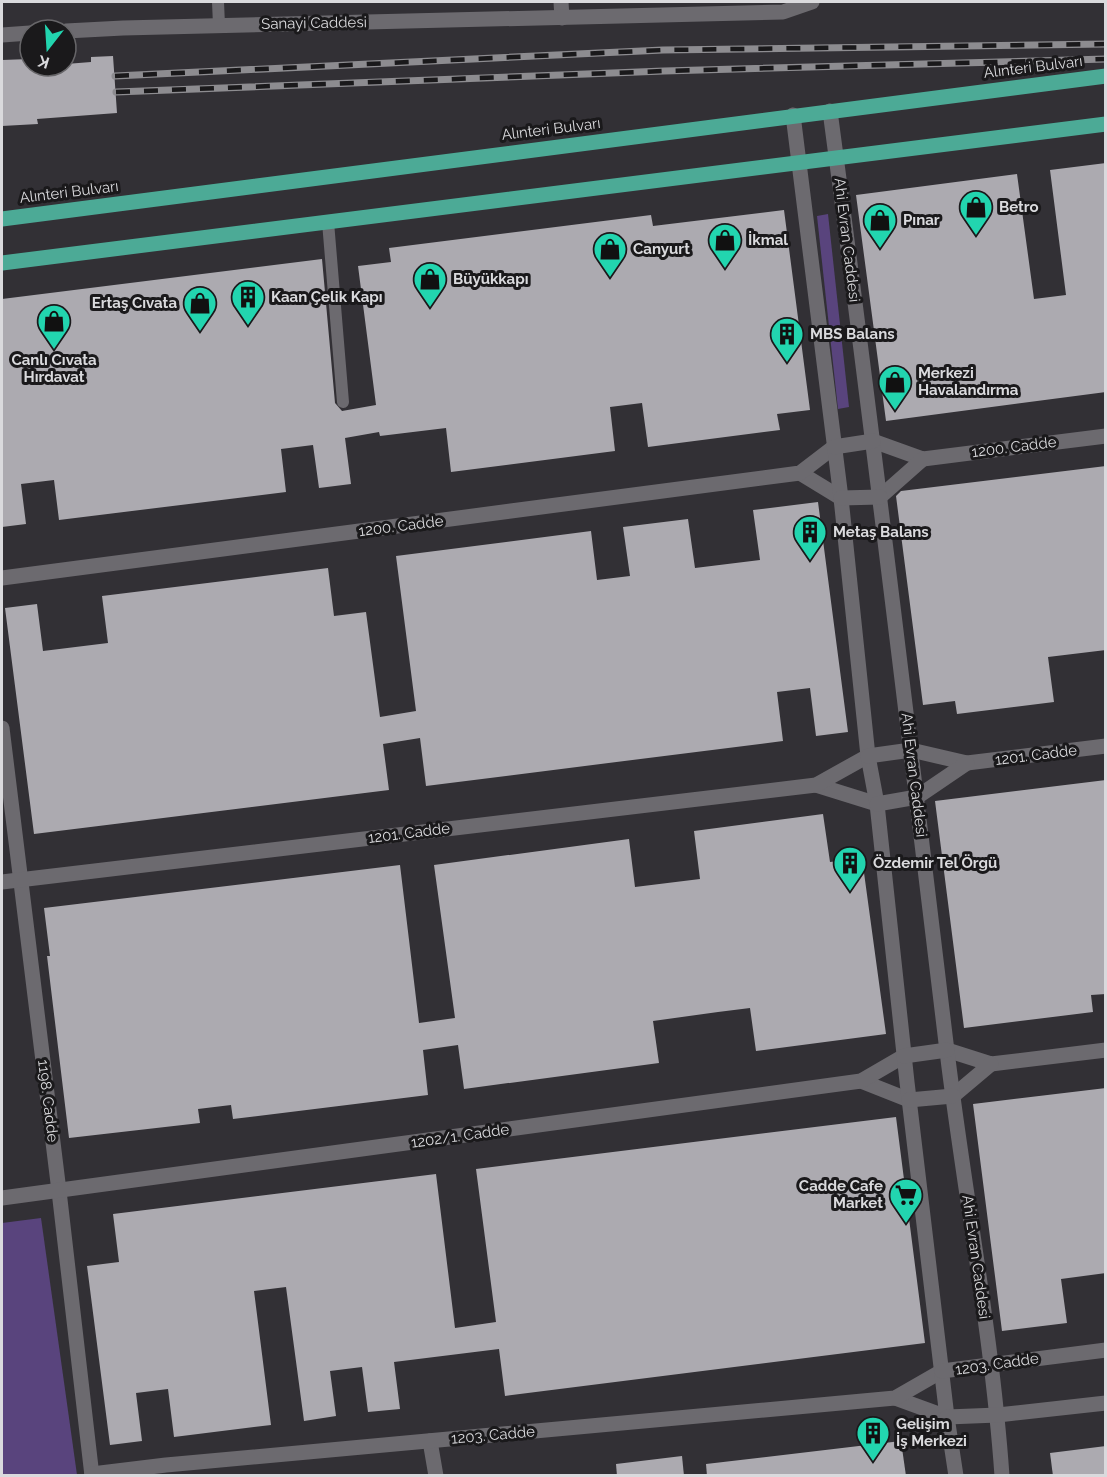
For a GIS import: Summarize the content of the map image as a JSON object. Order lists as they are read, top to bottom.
{
  "streets": {
    "main road": ["Alınteri Bulvarı"],
    "street": [
      "Sanayi Caddesi",
      "Ahi Evran Caddesi",
      "1200. Cadde",
      "1201. Cadde",
      "1198. Cadde",
      "1202/1. Cadde",
      "1203. Cadde"
    ]
  },
  "crossings": [
    ["Alınteri Bulvarı", "Ahi Evran Caddesi"],
    ["Ahi Evran Caddesi", "1200. Cadde"],
    ["Ahi Evran Caddesi", "1201. Cadde"],
    ["Ahi Evran Caddesi", "1202/1. Cadde"],
    ["Ahi Evran Caddesi", "1203. Cadde"],
    ["1201. Cadde", "1198. Cadde"],
    ["1198. Cadde", "1202/1. Cadde"],
    ["1198. Cadde", "1203. Cadde"]
  ],
  "places": {
    "shop": [
      "Betro",
      "Pınar",
      "İkmal",
      "Canyurt",
      "Büyükkapı",
      "Ertaş Cıvata",
      "Canlı Cıvata Hırdavat",
      "Merkezi Havalandırma"
    ],
    "building": [
      "Kaan Çelik Kapı",
      "MBS Balans",
      "Metaş Balans",
      "Özdemir Tel Örgü",
      "Gelişim İş Merkezi"
    ],
    "supermarket": ["Cadde Cafe Market"]
  },
  "north": "bottom"
}
